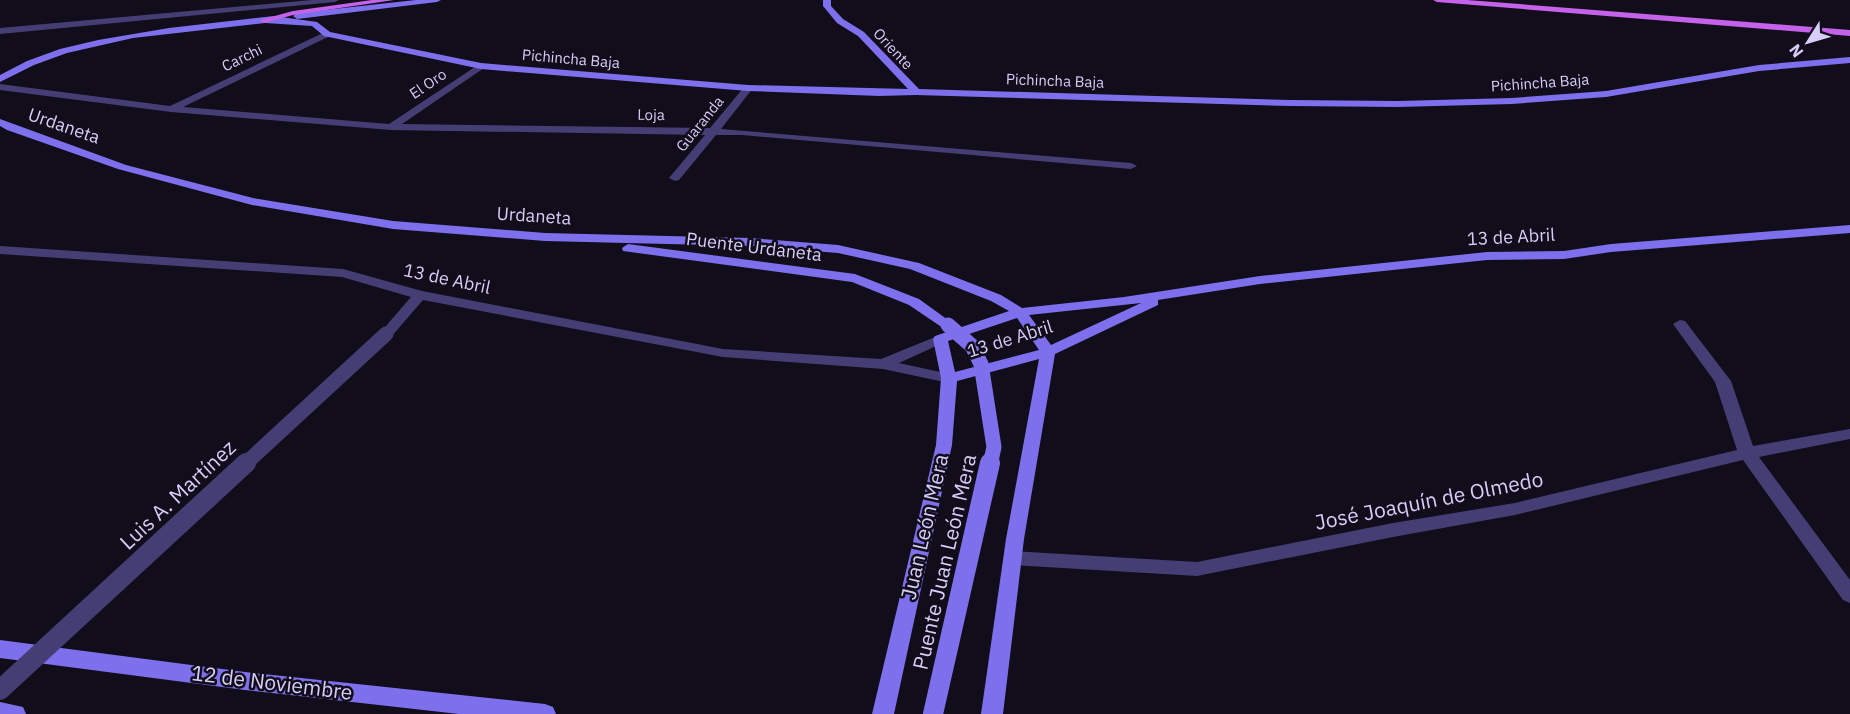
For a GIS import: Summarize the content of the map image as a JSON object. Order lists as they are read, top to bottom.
{
  "streets": {
    "street": [
      "Oriente",
      "Carchi",
      "Pichincha Baja",
      "El Oro",
      "Loja",
      "Guaranda",
      "Urdaneta",
      "13 de Abril",
      "Puente Urdaneta",
      "Luis A. Martínez",
      "José Joaquín de Olmedo",
      "Juan León Mera",
      "Puente Juan León Mera",
      "12 de Noviembre"
    ]
  },
  "crossings": [
    ["Oriente", "Pichincha Baja"],
    ["Carchi", "Pichincha Baja"],
    ["Carchi", "Loja"],
    ["Pichincha Baja", "El Oro"],
    ["Pichincha Baja", "Guaranda"],
    ["El Oro", "Loja"],
    ["Loja", "Guaranda"],
    ["Urdaneta", "13 de Abril"],
    ["Urdaneta", "Puente Urdaneta"],
    ["13 de Abril", "Puente Urdaneta"],
    ["13 de Abril", "Luis A. Martínez"],
    ["13 de Abril", "Juan León Mera"],
    ["13 de Abril", "Puente Juan León Mera"],
    ["Puente Urdaneta", "Juan León Mera"],
    ["Puente Urdaneta", "Puente Juan León Mera"],
    ["Juan León Mera", "Puente Juan León Mera"]
  ],
  "north": "bottom left"
}
